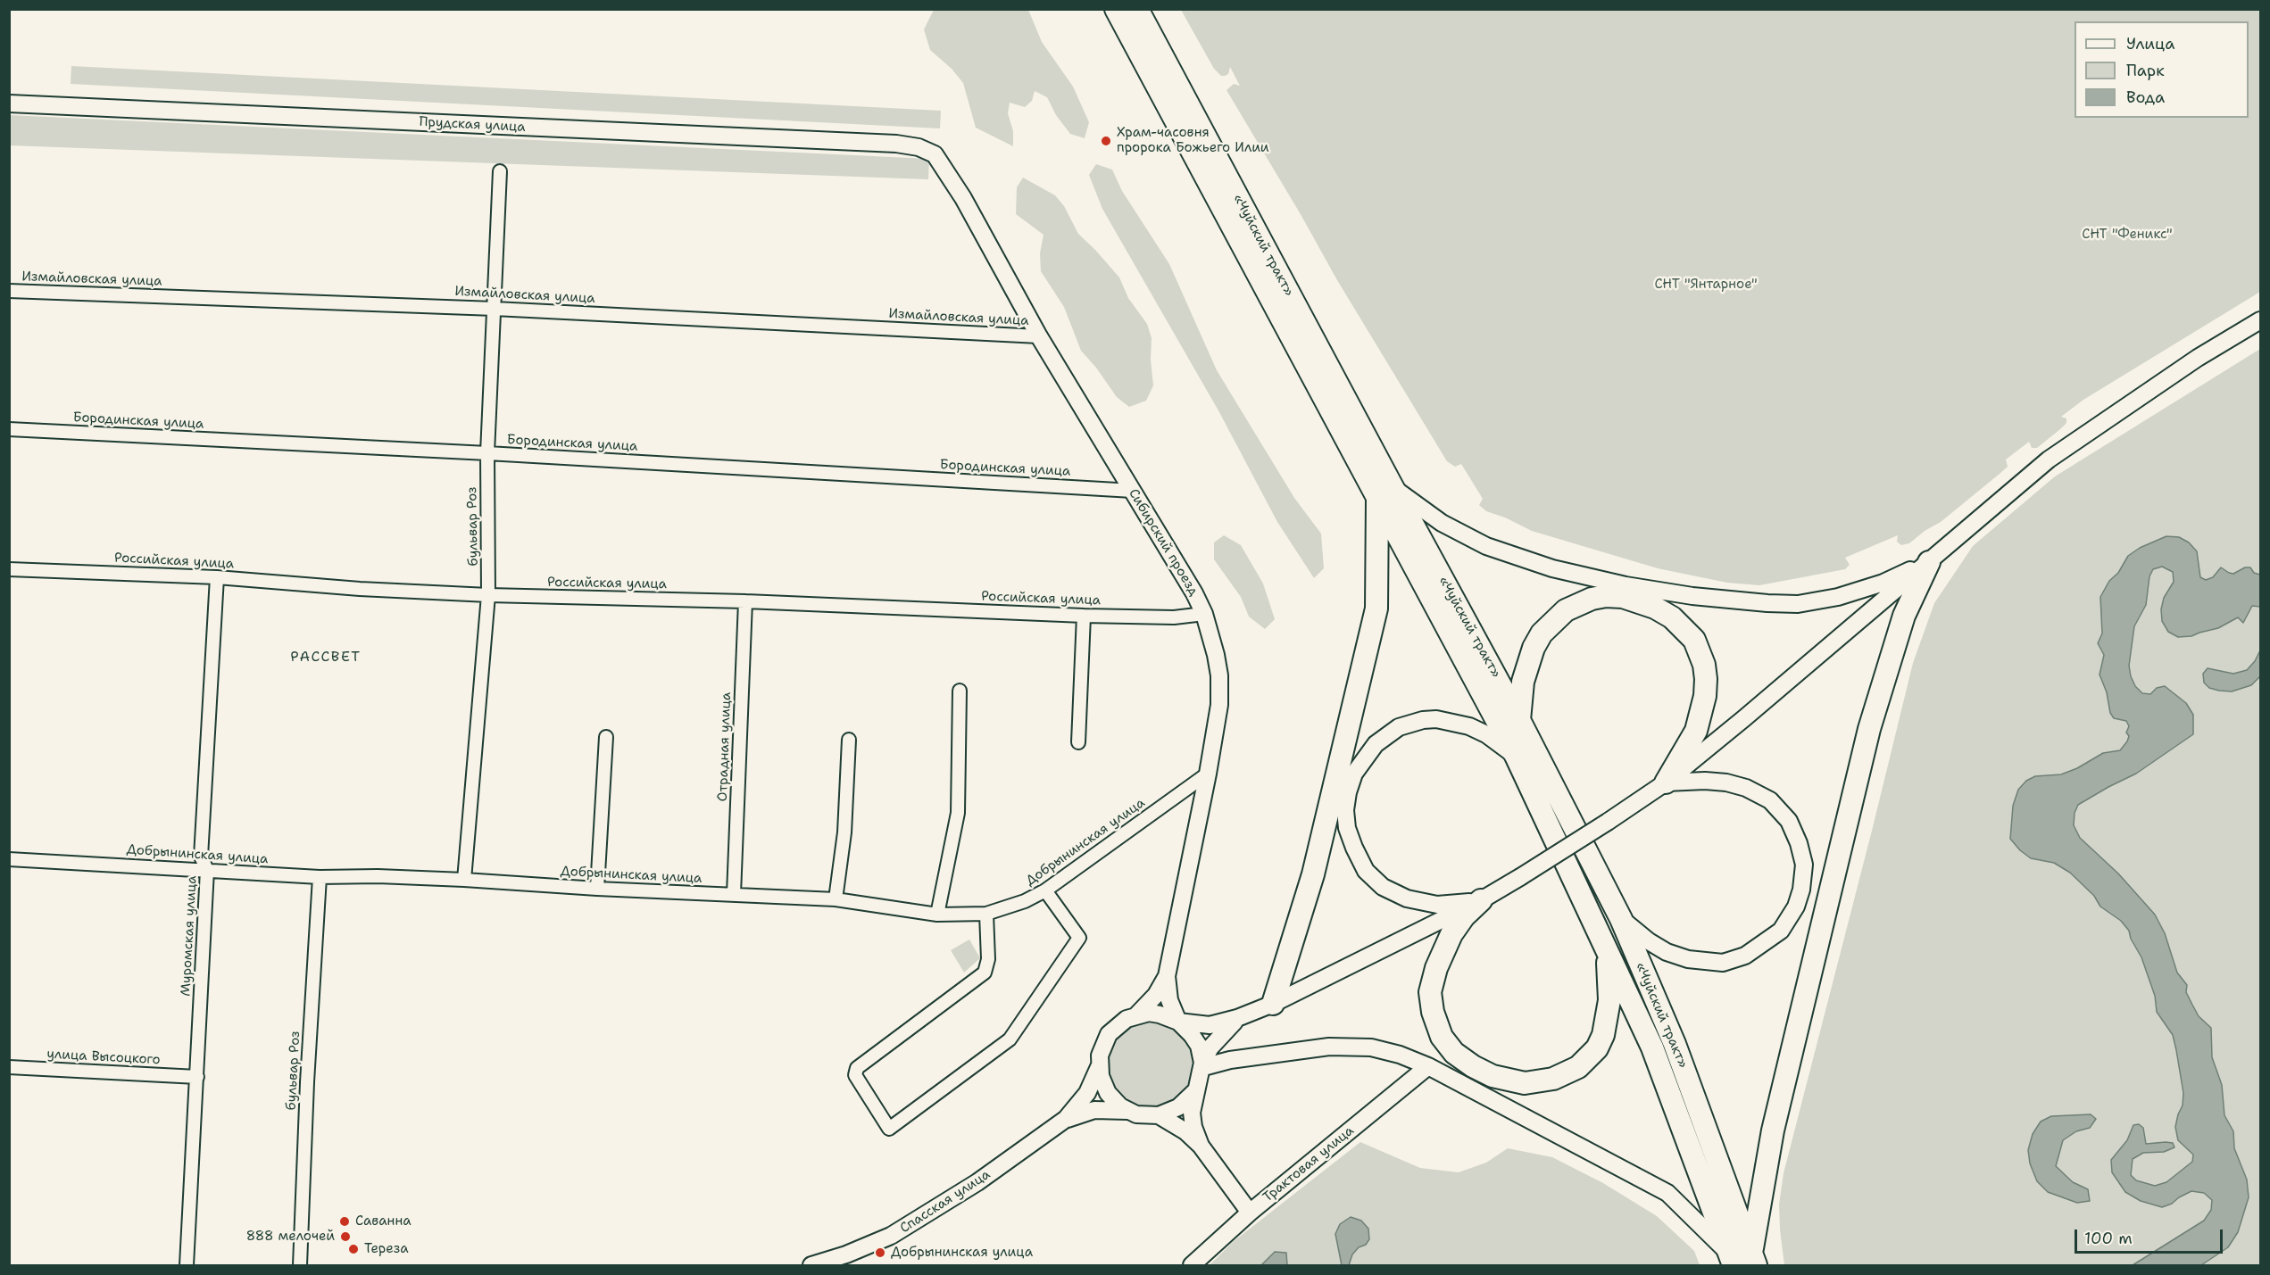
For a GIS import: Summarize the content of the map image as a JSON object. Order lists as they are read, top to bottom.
{
  "streets": {
    "highway": ["«Чуйский тракт»"],
    "street": [
      "Прудская улица",
      "Измайловская улица",
      "Бородинская улица",
      "бульвар Роз",
      "Сибирский проезд",
      "Российская улица",
      "Отрадная улица",
      "Добрынинская улица",
      "Муромская улица",
      "улица Высоцкого",
      "Трактовая улица",
      "Спасская улица"
    ]
  },
  "crossings": [
    ["Прудская улица", "Сибирский проезд"],
    ["Измайловская улица", "бульвар Роз"],
    ["Измайловская улица", "Сибирский проезд"],
    ["Бородинская улица", "бульвар Роз"],
    ["Бородинская улица", "Сибирский проезд"],
    ["бульвар Роз", "Российская улица"],
    ["бульвар Роз", "Добрынинская улица"],
    ["Сибирский проезд", "Российская улица"],
    ["Сибирский проезд", "Добрынинская улица"],
    ["Сибирский проезд", "Спасская улица"],
    ["Российская улица", "Отрадная улица"],
    ["Российская улица", "Муромская улица"],
    ["Отрадная улица", "Добрынинская улица"],
    ["Добрынинская улица", "Муромская улица"],
    ["Муромская улица", "улица Высоцкого"]
  ],
  "districts": ["РАССВЕТ"],
  "parks": ["СНТ \"Феникс\"", "СНТ \"Янтарное\""],
  "places": [
    "Храм-часовня пророка Божьего Илии",
    "Саванна",
    "888 мелочей",
    "Тереза",
    "Добрынинская улица"
  ],
  "legend": ["Улица", "Парк", "Вода"],
  "scale_bar": "100 m"
}
